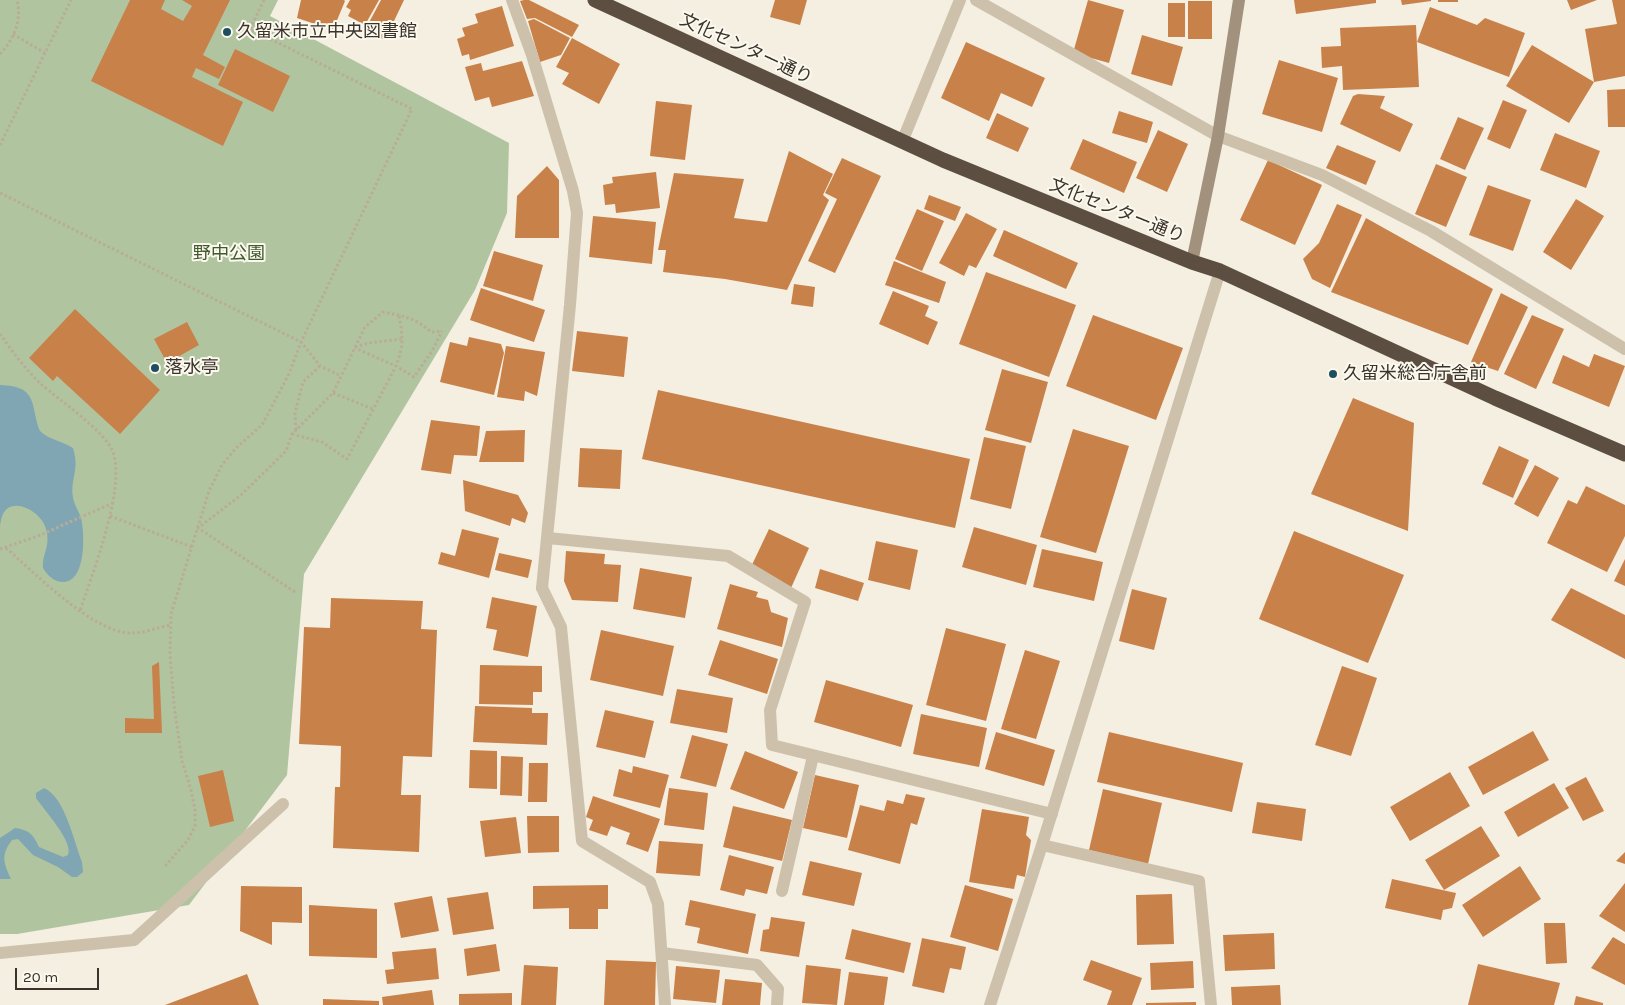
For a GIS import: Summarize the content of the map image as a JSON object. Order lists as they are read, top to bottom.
{
  "streets": {
    "highway": ["文化センター通り"]
  },
  "parks": ["野中公園"],
  "places": ["久留米市立中央図書館", "落水亭", "久留米総合庁舎前"],
  "scale_bar": "20 m"
}
